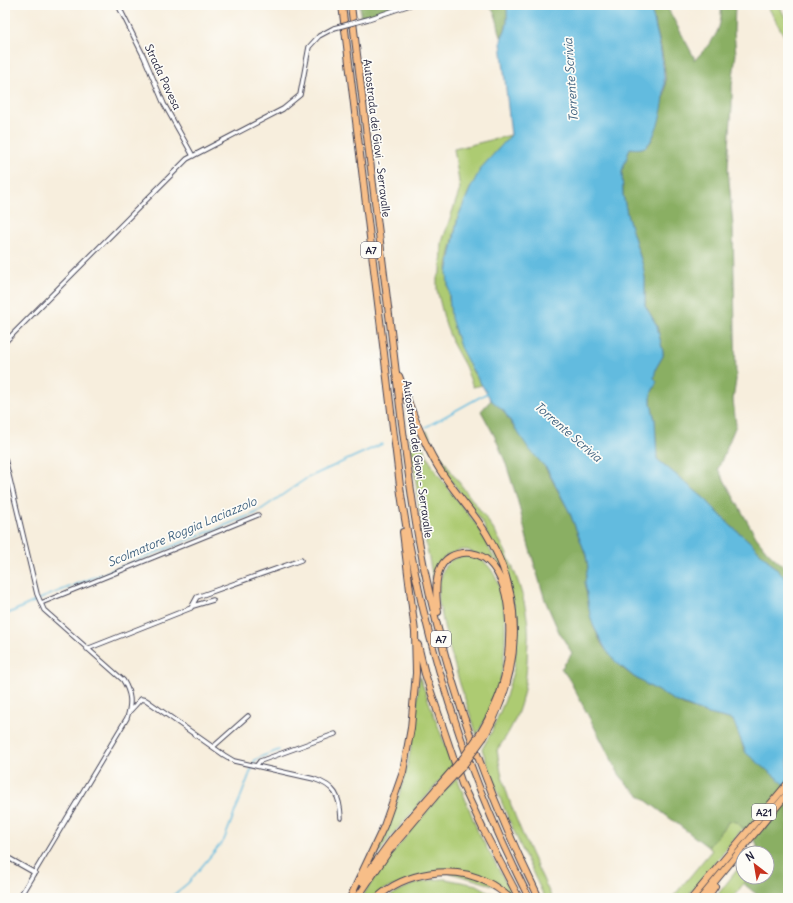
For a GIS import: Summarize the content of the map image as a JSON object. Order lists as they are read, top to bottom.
{
  "streets": {
    "highway": ["Autostrada dei Giovi - Serravalle", "A7", "A21"],
    "street": ["Strada Pavesa"]
  },
  "water": ["Torrente Scrivia", "Scolmatore Roggia Laciazzolo"],
  "north": "top left"
}
